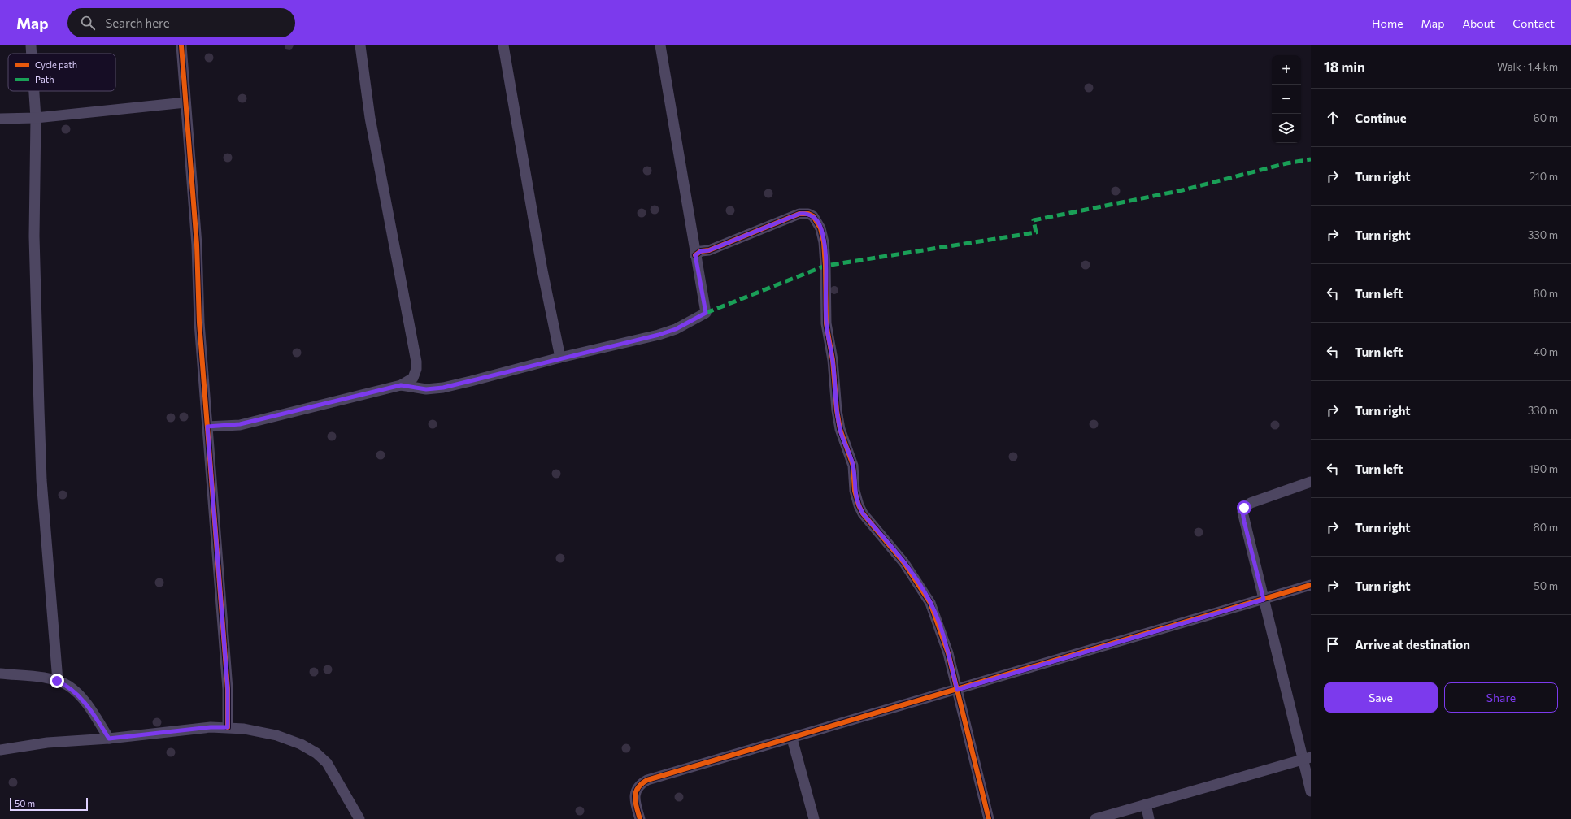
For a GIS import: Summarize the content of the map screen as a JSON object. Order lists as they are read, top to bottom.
{
  "legend": ["Cycle path", "Path"],
  "scale_bar": "50 m",
  "page": {
    "header": "Map",
    "search": "Search here",
    "nav": [
      "Home",
      "Map",
      "About",
      "Contact"
    ],
    "heading": ["18 min", "Walk · 1.4 km"],
    "map_buttons": ["+", "−"],
    "list": [
      ["Continue", "60 m"],
      ["Turn right", "210 m"],
      ["Turn right", "330 m"],
      ["Turn left", "80 m"],
      ["Turn left", "40 m"],
      ["Turn right", "330 m"],
      ["Turn left", "190 m"],
      ["Turn right", "80 m"],
      ["Turn right", "50 m"],
      "Arrive at destination"
    ],
    "buttons": ["Save", "Share"],
    "scale": "50 m"
  }
}
